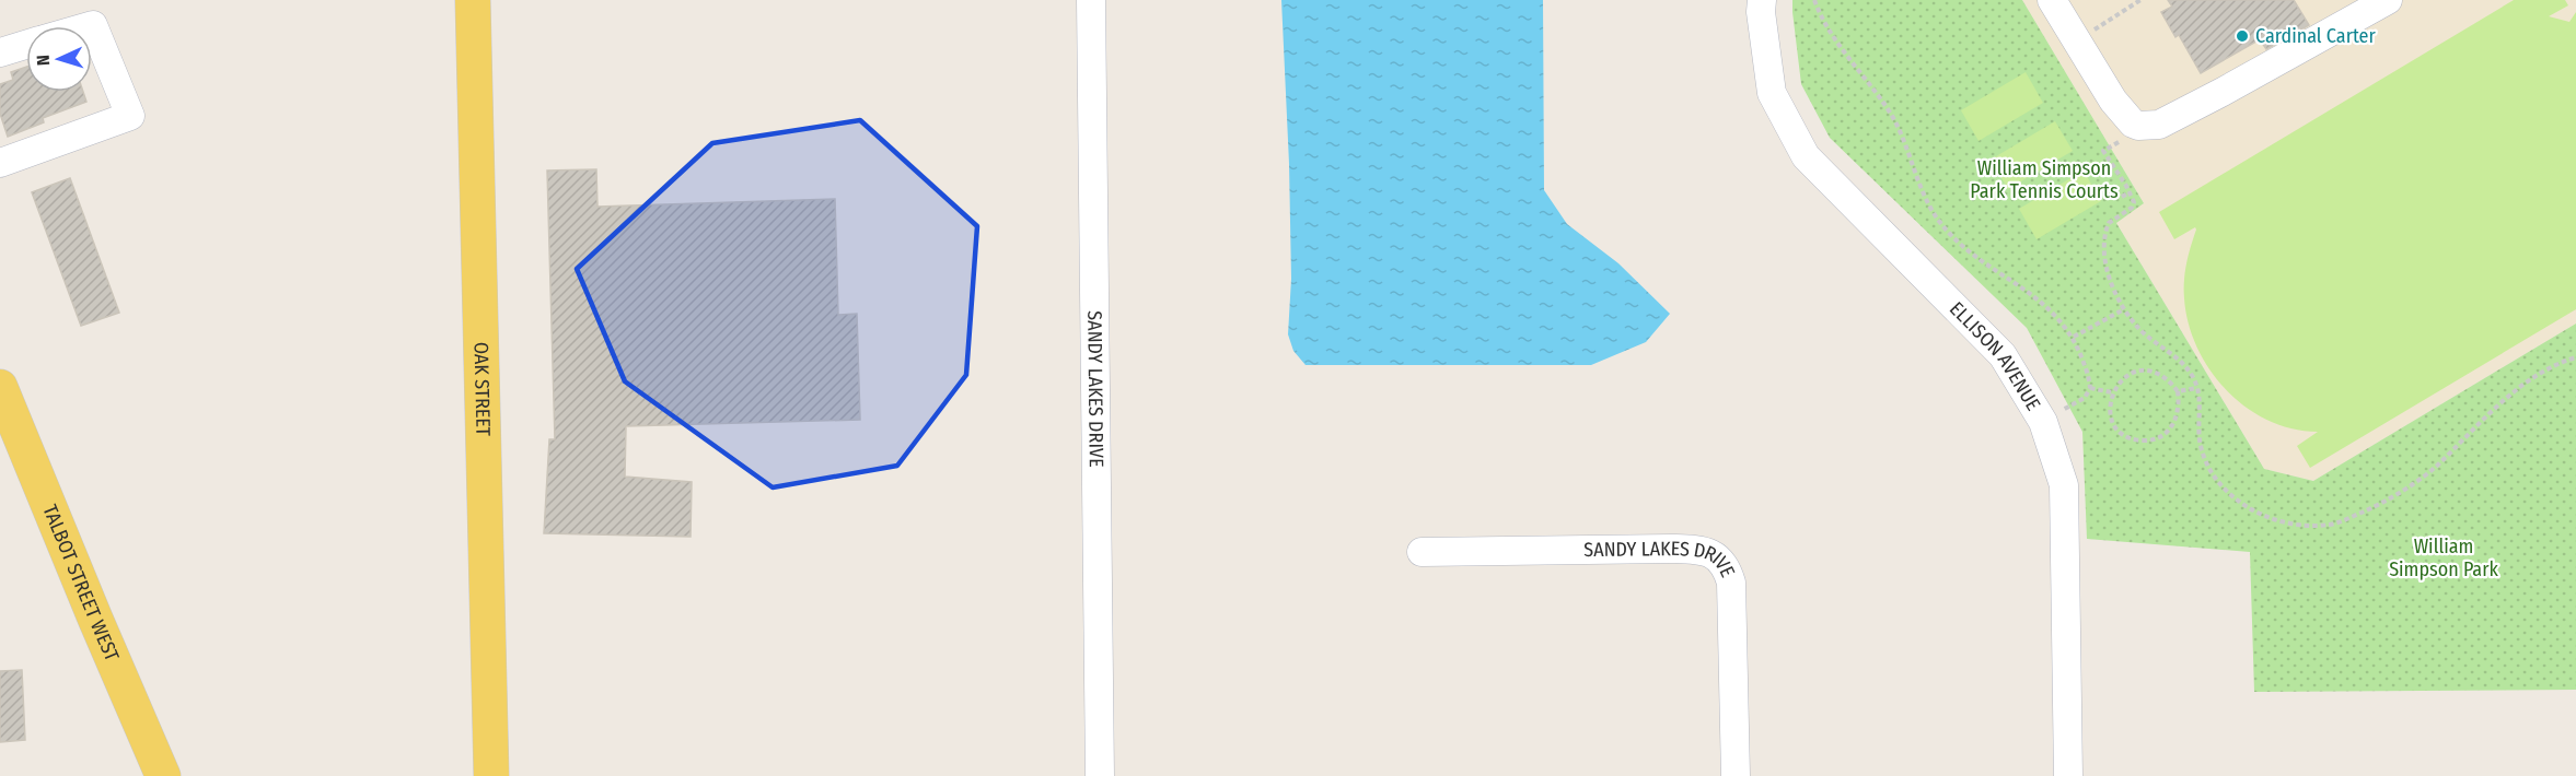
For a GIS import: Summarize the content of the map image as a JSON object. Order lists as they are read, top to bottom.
{
  "streets": {
    "main road": ["OAK STREET", "TALBOT STREET WEST"],
    "street": ["ELLISON AVENUE", "SANDY LAKES DRIVE"]
  },
  "parks": ["William Simpson Park Tennis Courts", "William Simpson Park"],
  "places": ["Cardinal Carter"],
  "north": "left"
}
